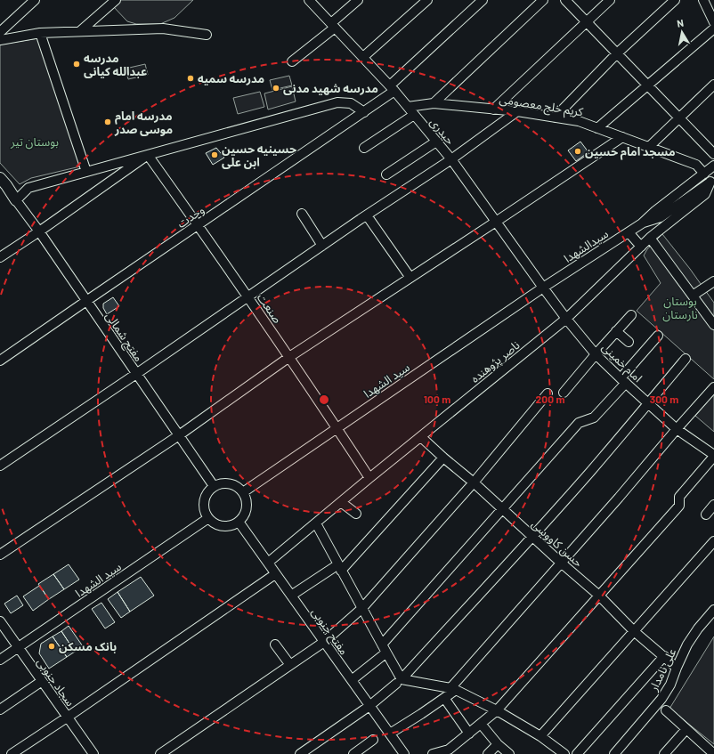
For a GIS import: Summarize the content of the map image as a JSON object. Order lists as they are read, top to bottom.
{
  "streets": {
    "street": [
      "کریم خلج معصومی",
      "حیدری",
      "وحدت",
      "سیدالشهدا",
      "صنعت",
      "مفتح شمالی",
      "ناصر پژوهنده",
      "امام خمینی",
      "سید الشهدا",
      "حسن کاووسی",
      "مفتح جنوبی",
      "علی نامدار",
      "سجاد جنوبی"
    ]
  },
  "crossings": [
    ["کریم خلج معصومی", "حیدری"],
    ["کریم خلج معصومی", "سیدالشهدا"],
    ["حیدری", "وحدت"],
    ["حیدری", "سیدالشهدا"],
    ["حیدری", "امام خمینی"],
    ["حیدری", "سید الشهدا"],
    ["وحدت", "صنعت"],
    ["وحدت", "مفتح شمالی"],
    ["سیدالشهدا", "ناصر پژوهنده"],
    ["سیدالشهدا", "امام خمینی"],
    ["سیدالشهدا", "سید الشهدا"],
    ["صنعت", "ناصر پژوهنده"],
    ["صنعت", "سید الشهدا"],
    ["مفتح شمالی", "سید الشهدا"],
    ["مفتح شمالی", "مفتح جنوبی"],
    ["ناصر پژوهنده", "امام خمینی"],
    ["ناصر پژوهنده", "حسن کاووسی"],
    ["ناصر پژوهنده", "مفتح جنوبی"],
    ["امام خمینی", "سید الشهدا"],
    ["سید الشهدا", "مفتح جنوبی"],
    ["سید الشهدا", "سجاد جنوبی"],
    ["حسن کاووسی", "علی نامدار"]
  ],
  "parks": ["بوستان تیر", "بوستان نارستان"],
  "places": [
    "مدرسه عبدالله کیانی",
    "مدرسه سمیه",
    "مدرسه شهید مدنی",
    "مدرسه امام موسی صدر",
    "مسجد امام حسین",
    "حسینیه حسین ابن علی",
    "بانک مسکن"
  ],
  "north": "top",
  "rings": ["100 m", "200 m", "300 m"]
}
